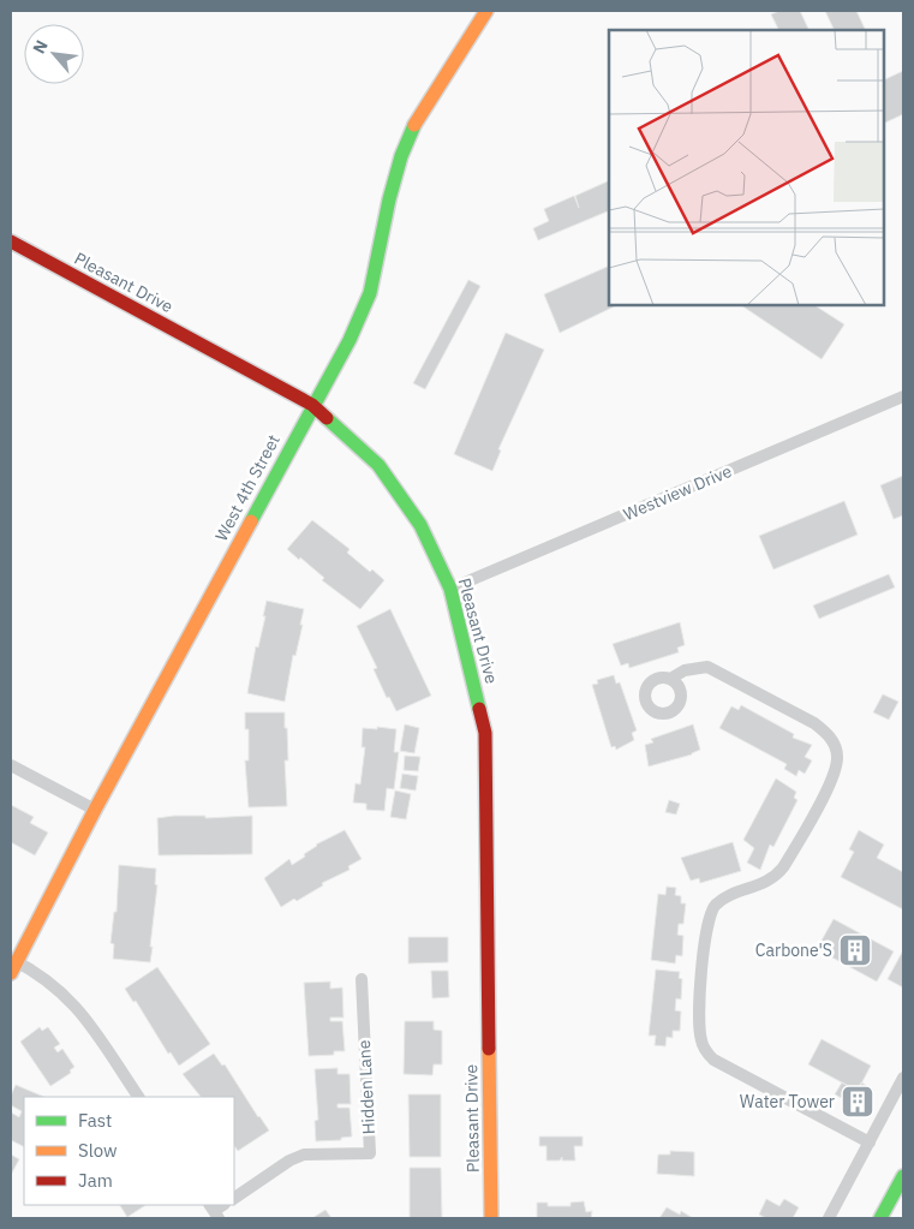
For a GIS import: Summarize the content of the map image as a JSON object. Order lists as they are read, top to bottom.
{
  "streets": {
    "main road": ["Pleasant Drive", "West 4th Street"],
    "street": ["Westview Drive", "Hidden Lane"]
  },
  "crossings": [
    ["Pleasant Drive", "West 4th Street"],
    ["Pleasant Drive", "Westview Drive"]
  ],
  "places": {
    "building": ["Carbone'S", "Water Tower"]
  },
  "legend": ["Fast", "Slow", "Jam"],
  "north": "top left"
}
